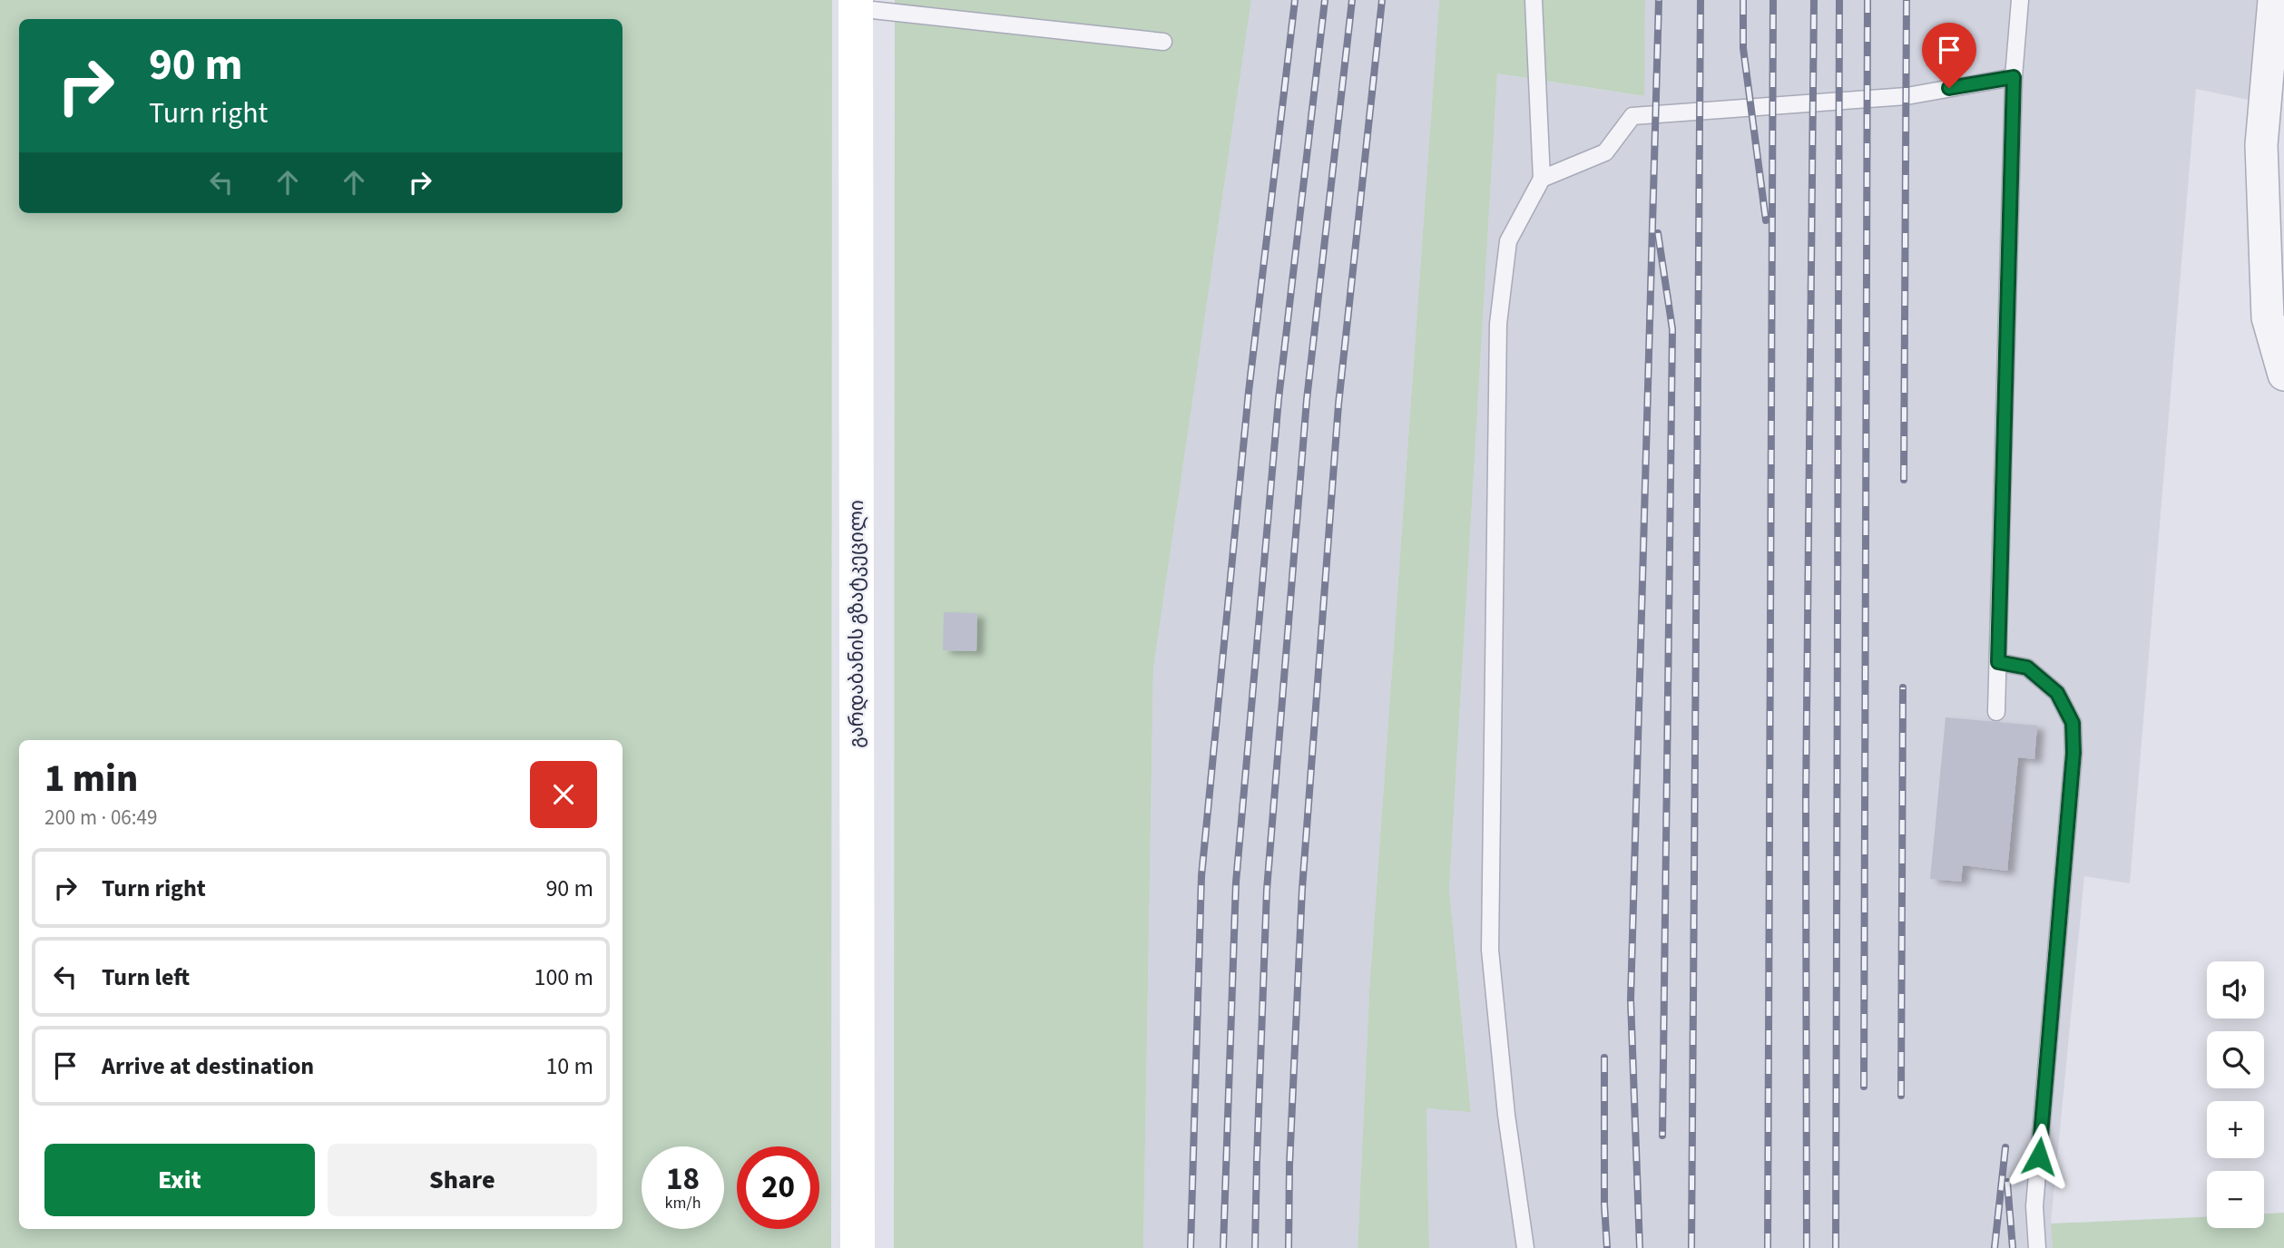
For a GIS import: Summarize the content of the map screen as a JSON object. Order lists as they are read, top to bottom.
{
  "streets": {
    "main road": ["გარდაბანის გზატკეცილი"]
  },
  "page": {
    "turn": ["90 m", "Turn right"],
    "heading": ["1 min", "200 m · 06:49"],
    "list": [
      {
        "name": "Turn right",
        "value": "90 m"
      },
      {
        "name": "Turn left",
        "value": "100 m"
      },
      {
        "name": "Arrive at destination",
        "value": "10 m"
      }
    ],
    "map_buttons": ["+", "−"],
    "buttons": ["Exit", "Share"],
    "speed": "18 km/h",
    "limit": "20"
  }
}
